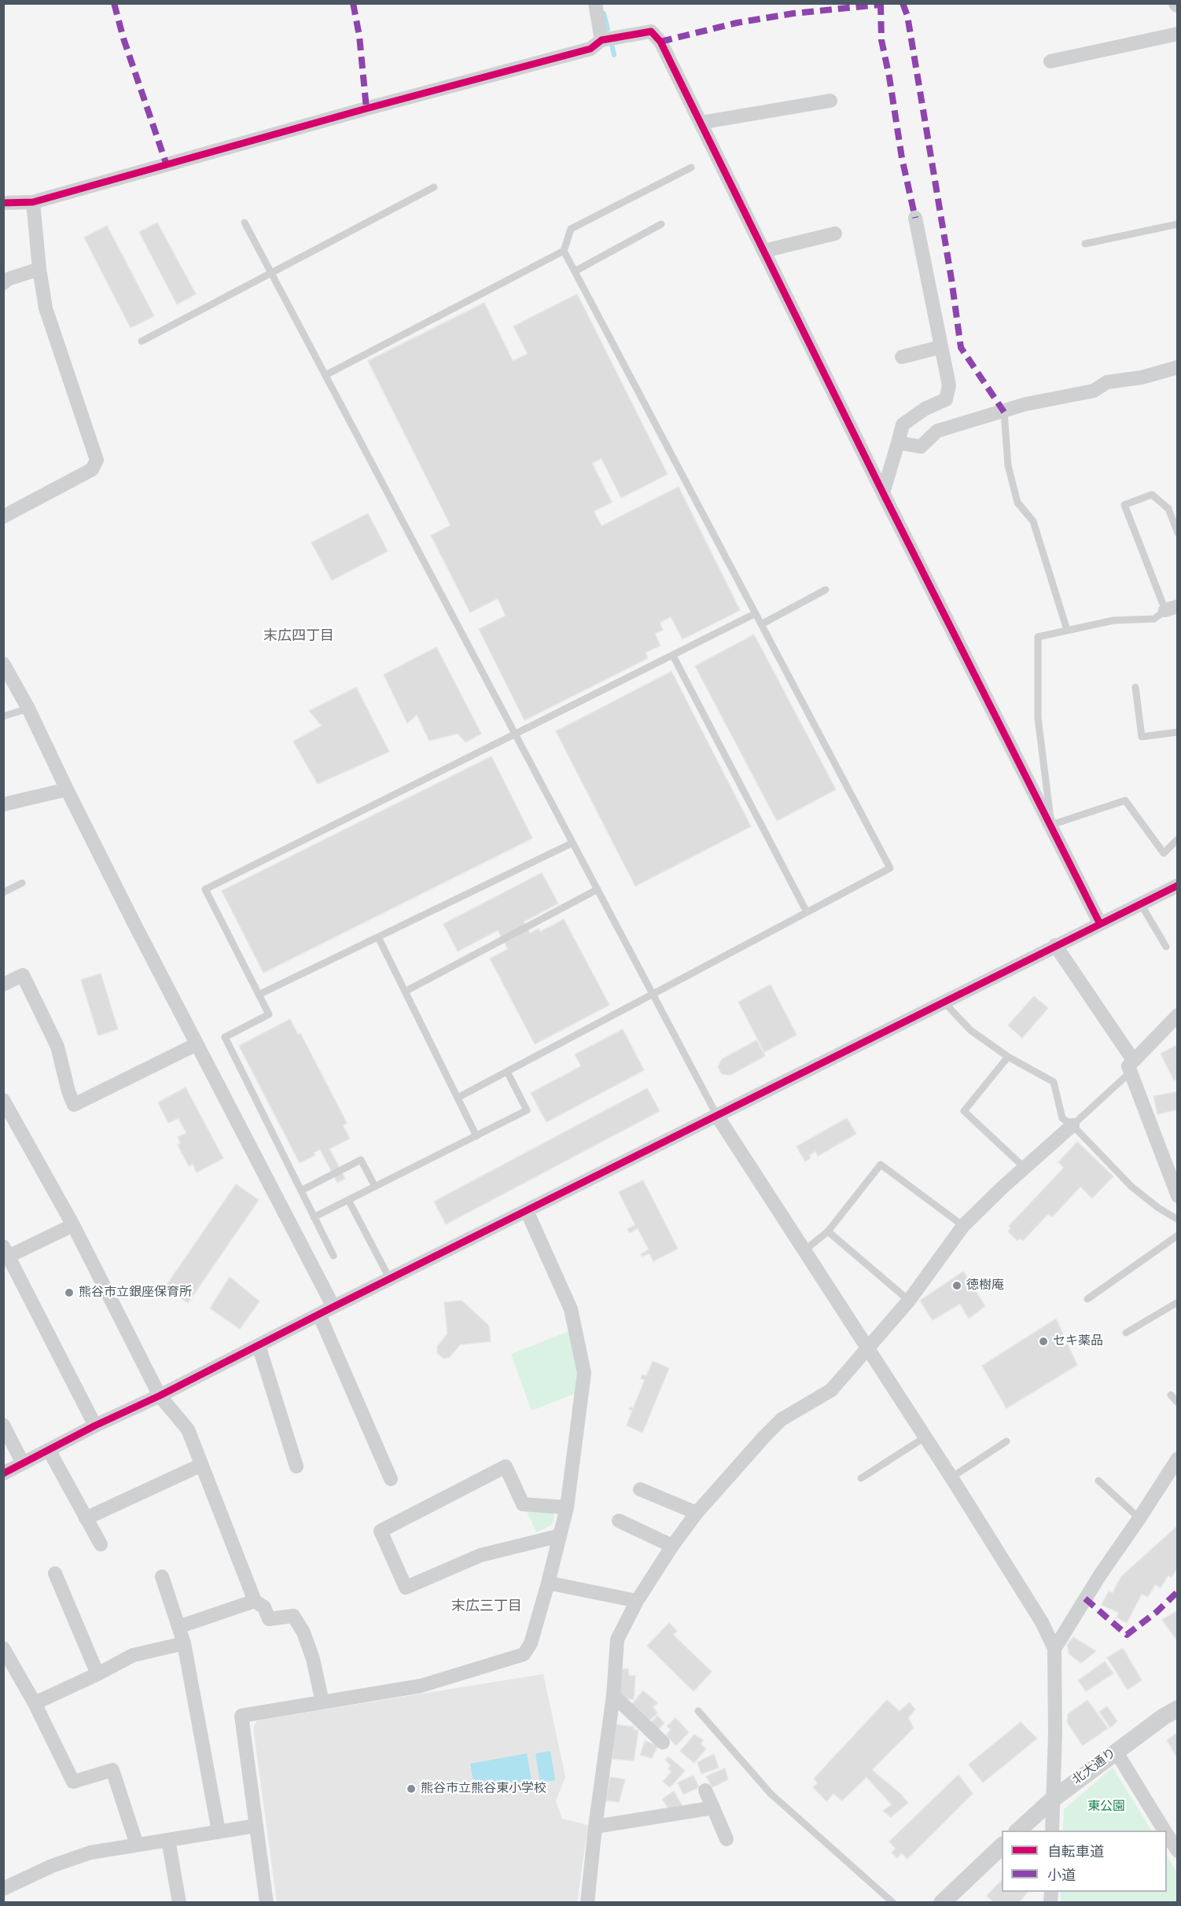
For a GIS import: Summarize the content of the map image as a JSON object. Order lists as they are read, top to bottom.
{
  "streets": {
    "street": ["北大通り"]
  },
  "districts": ["末広四丁目", "末広三丁目"],
  "parks": ["東公園"],
  "places": [
    "徳樹庵",
    "熊谷市立銀座保育所",
    "セキ薬品",
    "熊谷市立熊谷東小学校"
  ],
  "legend": ["自転車道", "小道"]
}
